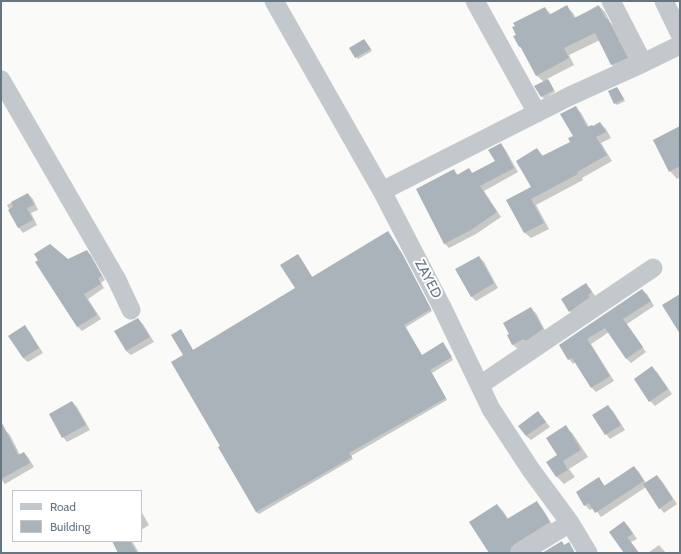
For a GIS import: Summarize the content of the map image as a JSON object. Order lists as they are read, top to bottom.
{
  "streets": {
    "street": ["ZAYED"]
  },
  "legend": ["Road", "Building"]
}
